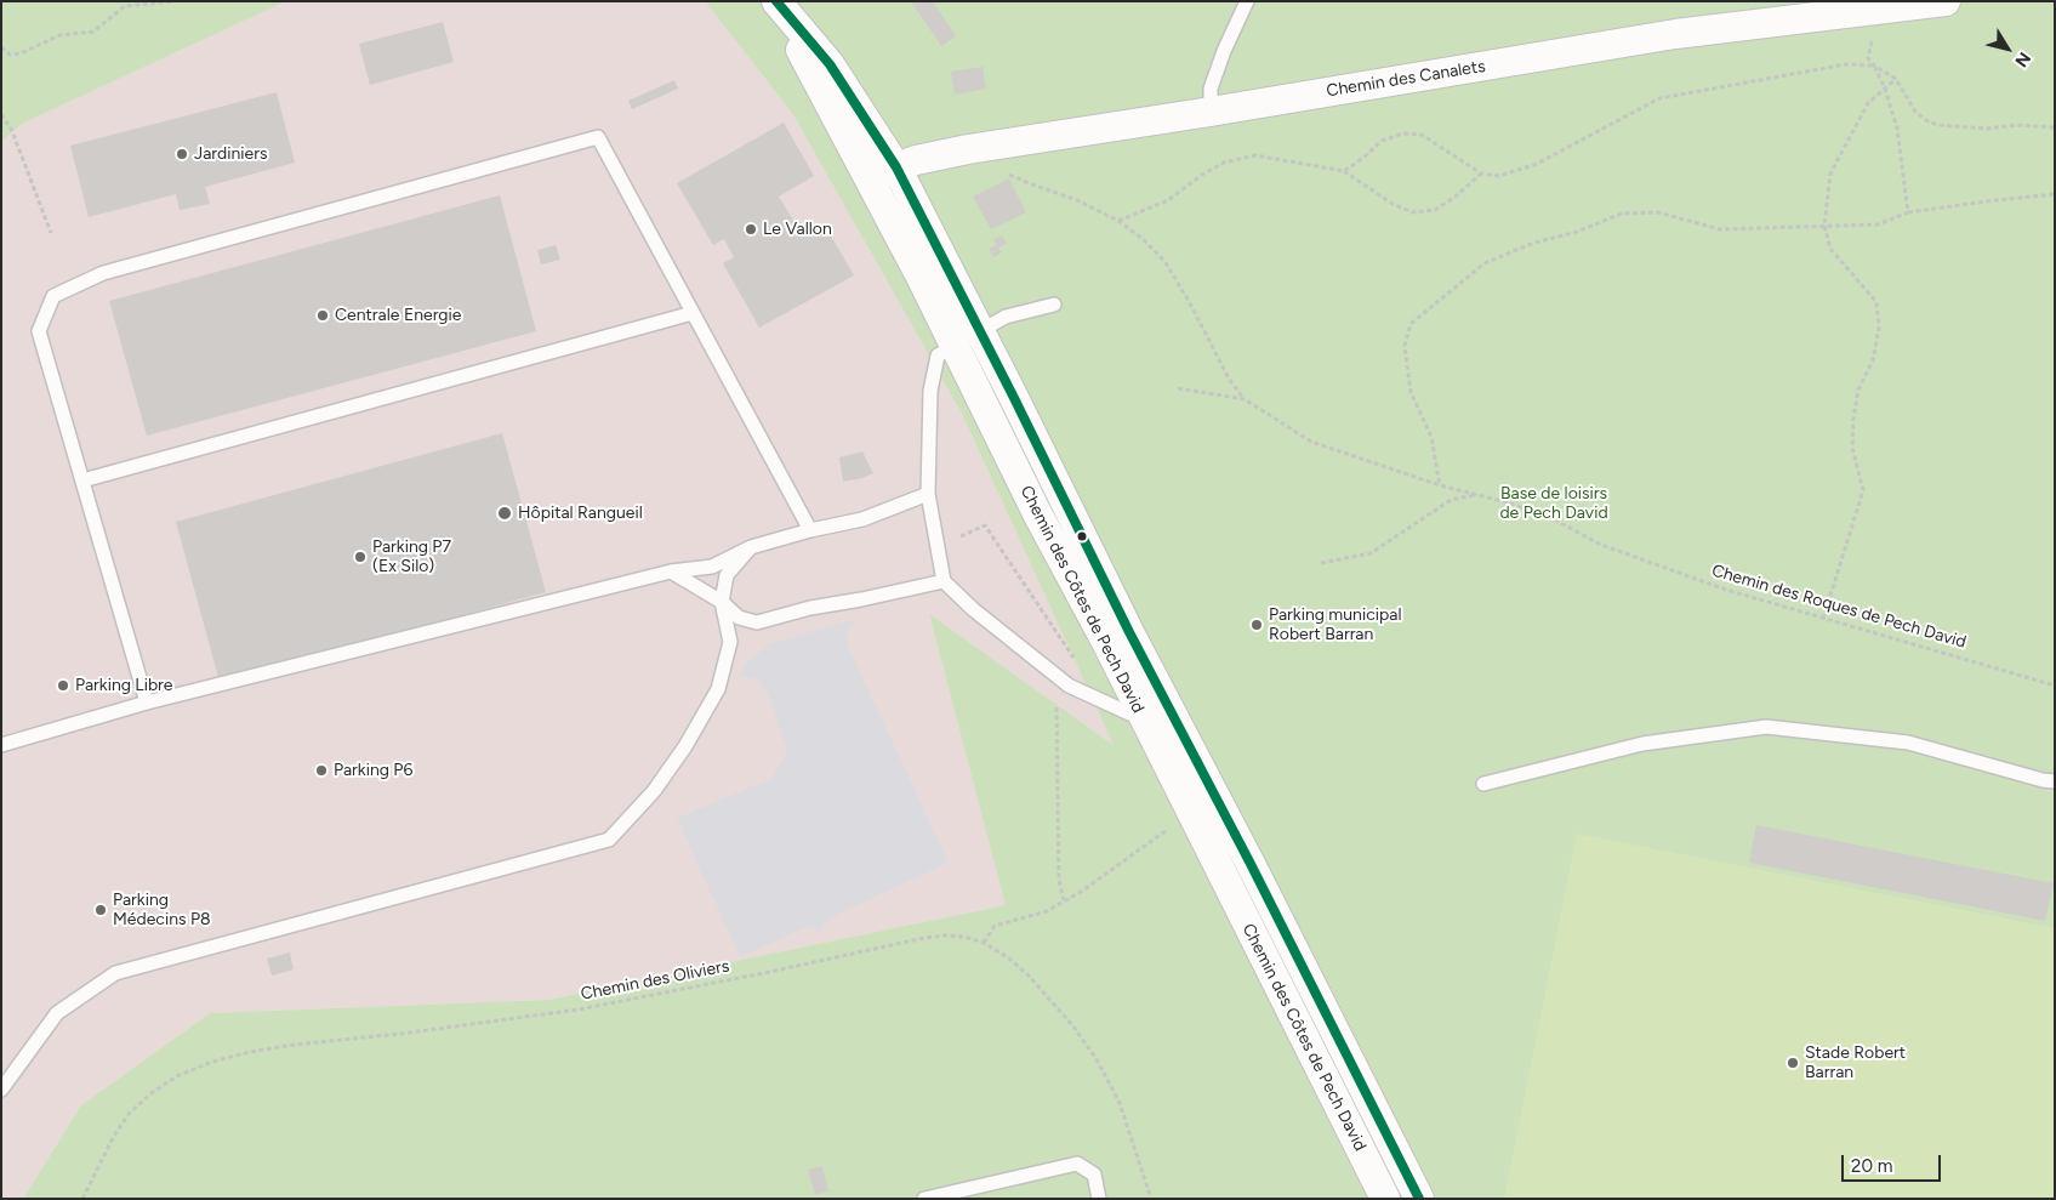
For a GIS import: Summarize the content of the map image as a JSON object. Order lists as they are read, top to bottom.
{
  "streets": {
    "street": ["Chemin des Canalets", "Chemin des Côtes de Pech David"],
    "path": ["Chemin des Roques de Pech David", "Chemin des Oliviers"]
  },
  "crossings": [
    ["Chemin des Canalets", "Chemin des Côtes de Pech David"]
  ],
  "parks": ["Base de loisirs de Pech David"],
  "places": [
    "Jardiniers",
    "Le Vallon",
    "Centrale Energie",
    "Hôpital Rangueil",
    "Parking P7 (Ex Silo)",
    "Parking municipal Robert Barran",
    "Parking Libre",
    "Parking P6",
    "Parking Médecins P8",
    "Stade Robert Barran"
  ],
  "scale_bar": "20 m",
  "north": "bottom right"
}
